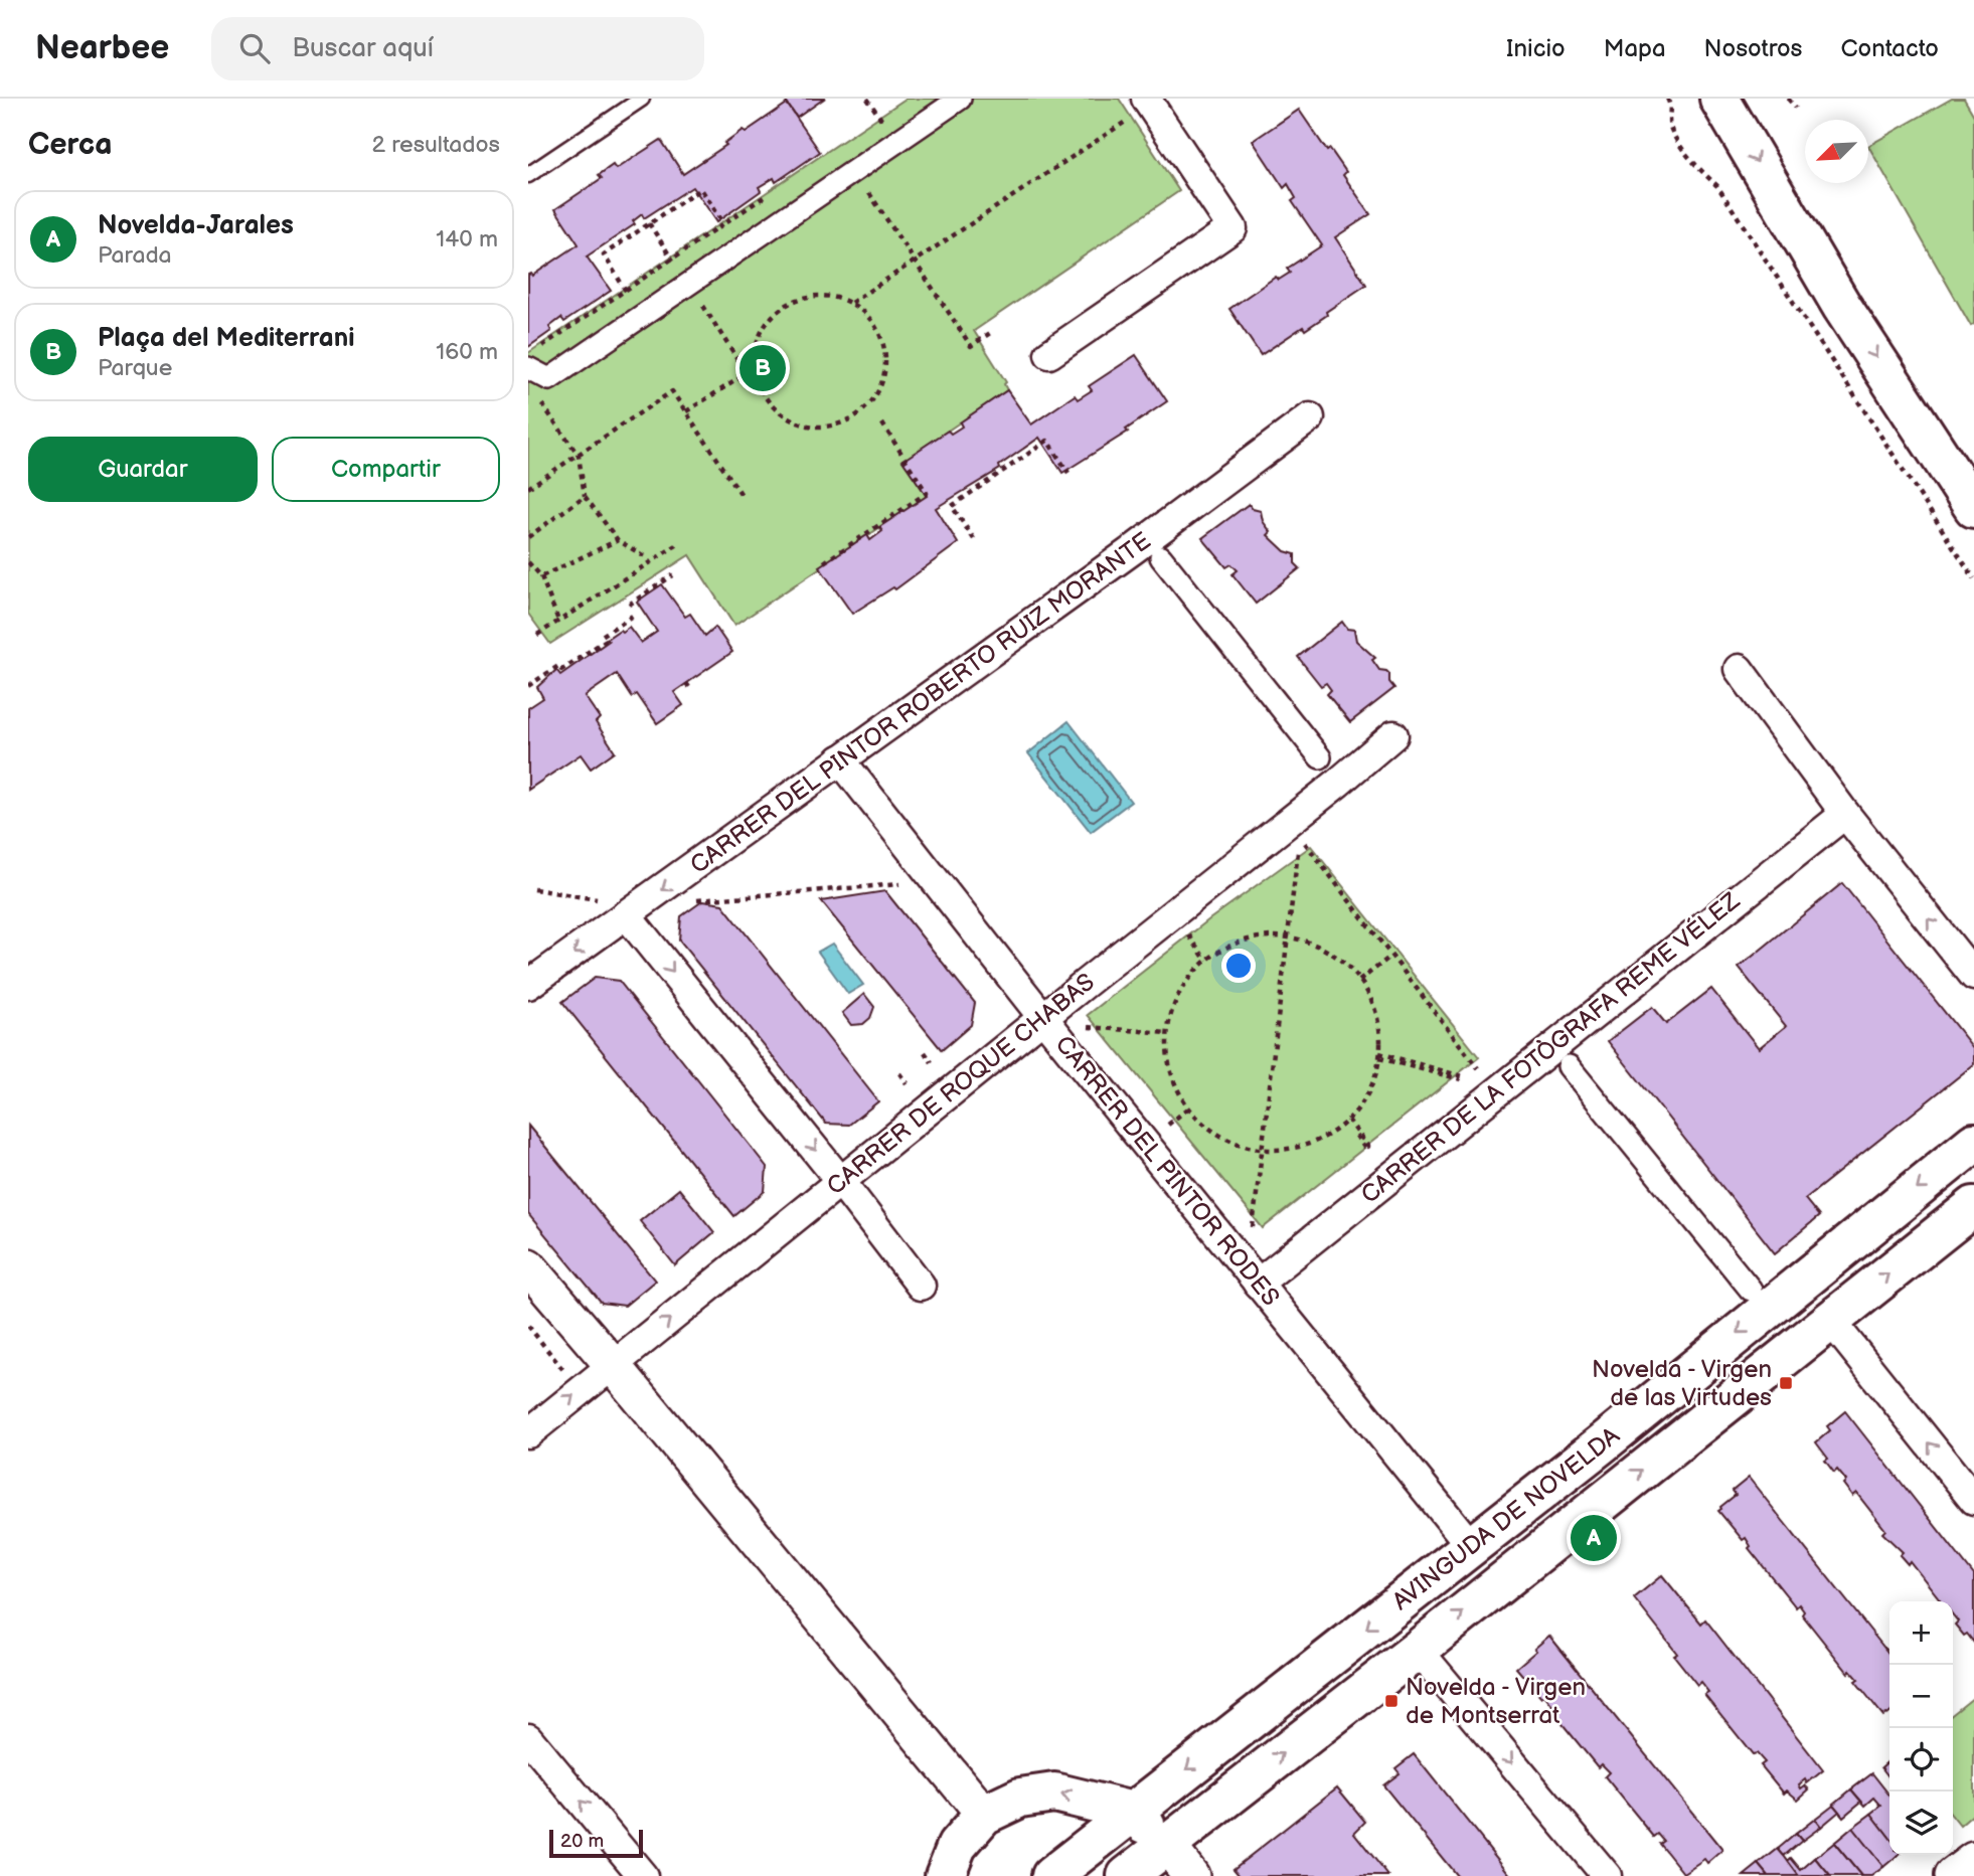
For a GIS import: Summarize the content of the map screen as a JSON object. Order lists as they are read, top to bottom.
{
  "streets": {
    "main road": ["AVINGUDA DE NOVELDA"],
    "street": [
      "CARRER DEL PINTOR ROBERTO RUIZ MORANTE",
      "CARRER DE LA FOTÒGRAFA REME VÉLEZ",
      "CARRER DE ROQUE CHABAS",
      "CARRER DEL PINTOR RODES"
    ]
  },
  "crossings": [
    ["CARRER DEL PINTOR ROBERTO RUIZ MORANTE", "CARRER DEL PINTOR RODES"],
    ["CARRER DE LA FOTÒGRAFA REME VÉLEZ", "CARRER DEL PINTOR RODES"],
    ["CARRER DE ROQUE CHABAS", "CARRER DEL PINTOR RODES"],
    ["CARRER DEL PINTOR RODES", "AVINGUDA DE NOVELDA"]
  ],
  "one_way": ["CARRER DEL PINTOR ROBERTO RUIZ MORANTE"],
  "places": {
    "transit": ["Novelda - Virgen de las Virtudes", "Novelda - Virgen de Montserrat"]
  },
  "scale_bar": "20 m",
  "north": "bottom left",
  "page": {
    "header": "Nearbee",
    "search": "Buscar aquí",
    "nav": [
      "Inicio",
      "Mapa",
      "Nosotros",
      "Contacto"
    ],
    "heading": ["Cerca", "2 resultados"],
    "list": [
      {
        "mark": "A",
        "name": "Novelda-Jarales",
        "note": "Parada",
        "value": "140 m"
      },
      {
        "mark": "B",
        "name": "Plaça del Mediterrani",
        "note": "Parque",
        "value": "160 m"
      }
    ],
    "pins": ["B", "A"],
    "buttons": ["Guardar", "Compartir"],
    "map_buttons": ["+", "−"],
    "scale": "20 m"
  }
}
